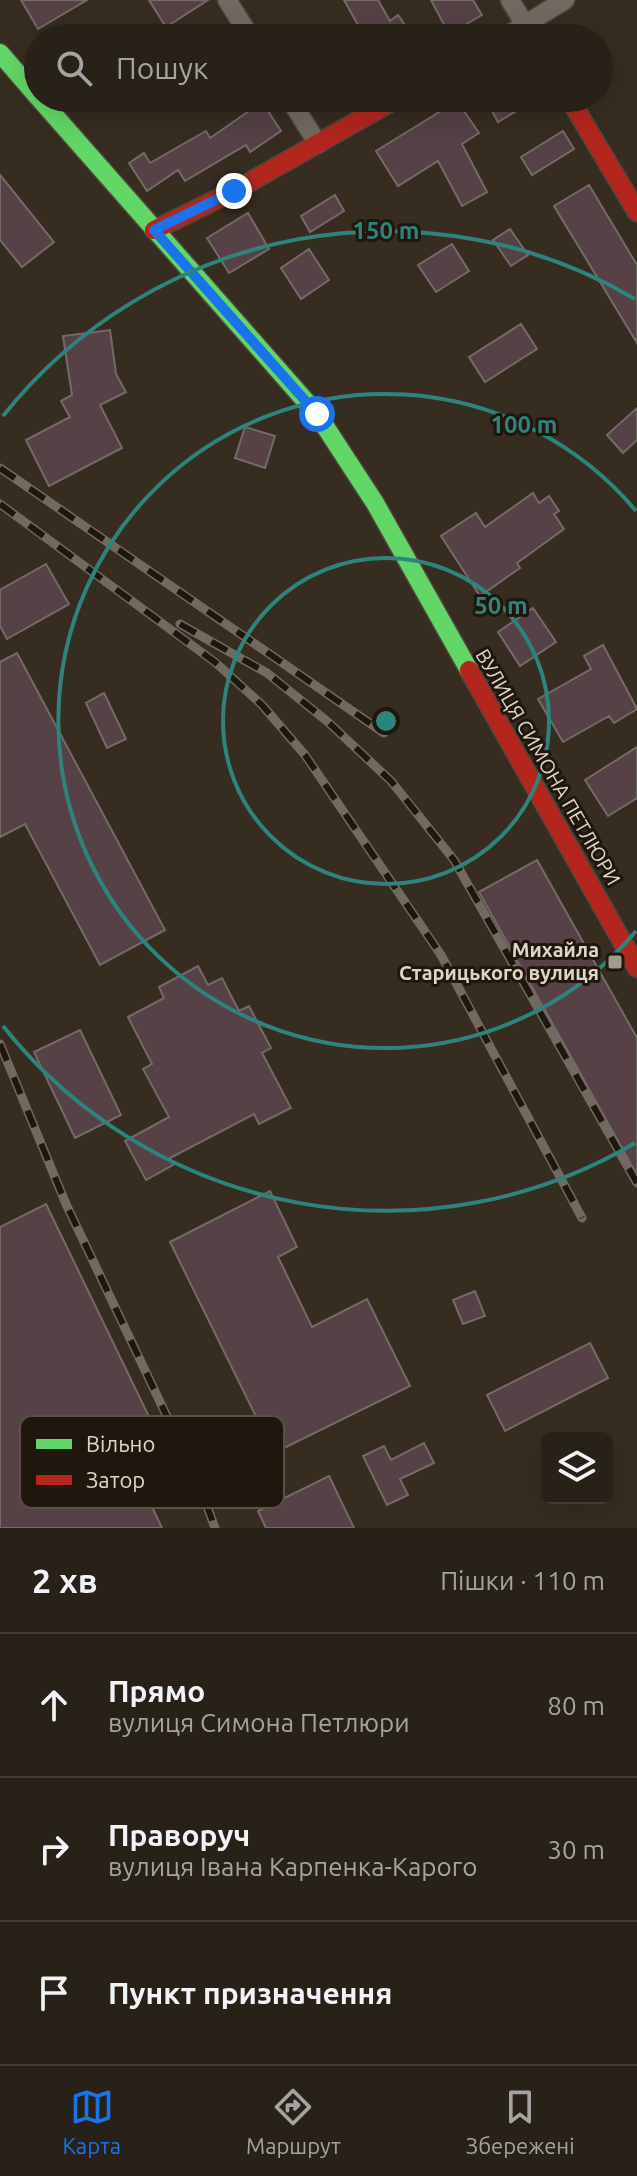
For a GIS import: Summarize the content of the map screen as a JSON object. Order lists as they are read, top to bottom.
{
  "streets": {
    "main road": ["ВУЛИЦЯ СИМОНА ПЕТЛЮРИ"]
  },
  "places": {
    "transit": ["Михайла Старицького вулиця"]
  },
  "legend": ["Вільно", "Затор"],
  "page": {
    "search": "Пошук",
    "heading": ["2 хв", "Пішки · 110 m"],
    "list": [
      ["Прямо", "вулиця Симона Петлюри", "80 m"],
      ["Праворуч", "вулиця Івана Карпенка-Карого", "30 m"],
      "Пункт призначення"
    ],
    "nav": ["Карта", "Маршрут", "Збережені"]
  },
  "rings": ["150 m", "100 m", "50 m"]
}
